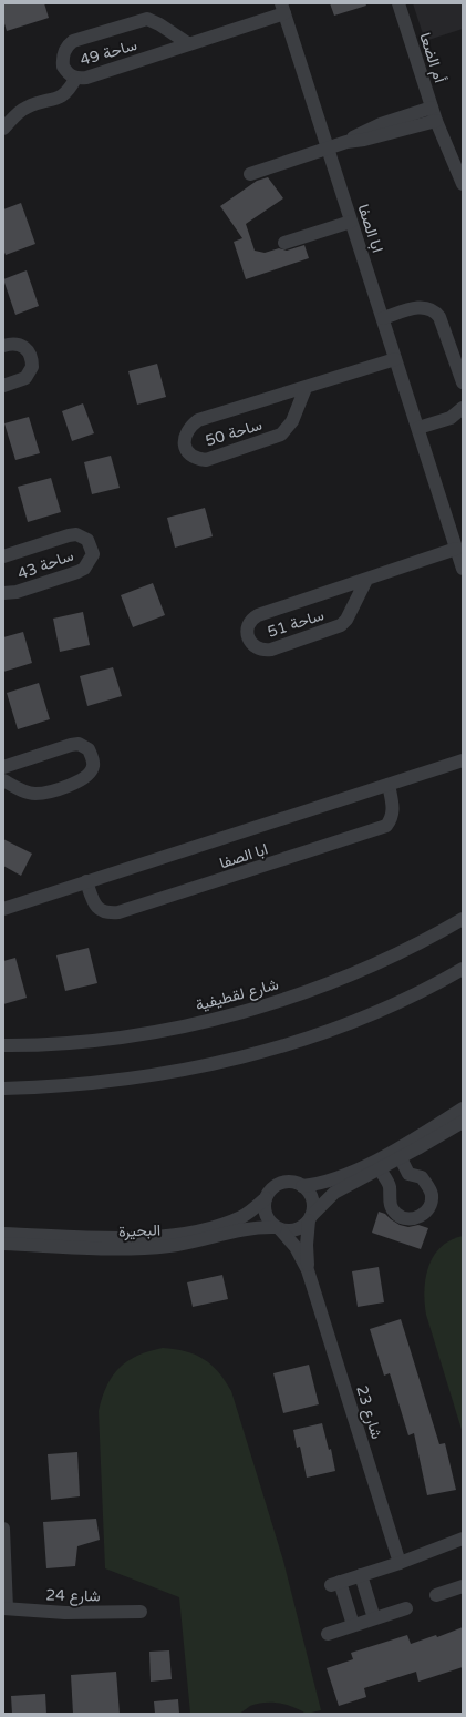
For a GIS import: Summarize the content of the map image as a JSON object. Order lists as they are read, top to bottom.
{
  "streets": {
    "street": [
      "ساحة 49",
      "أم الضعا",
      "ابا الصفا",
      "ساحة 50",
      "ساحة 43",
      "ساحة 51",
      "شارع لقطيفية",
      "البحيرة",
      "شارع 23",
      "شارع 24"
    ]
  },
  "crossings": [
    ["ساحة 49", "ابا الصفا"],
    ["ابا الصفا", "ساحة 50"],
    ["ابا الصفا", "ساحة 51"],
    ["البحيرة", "شارع 23"]
  ]
}
